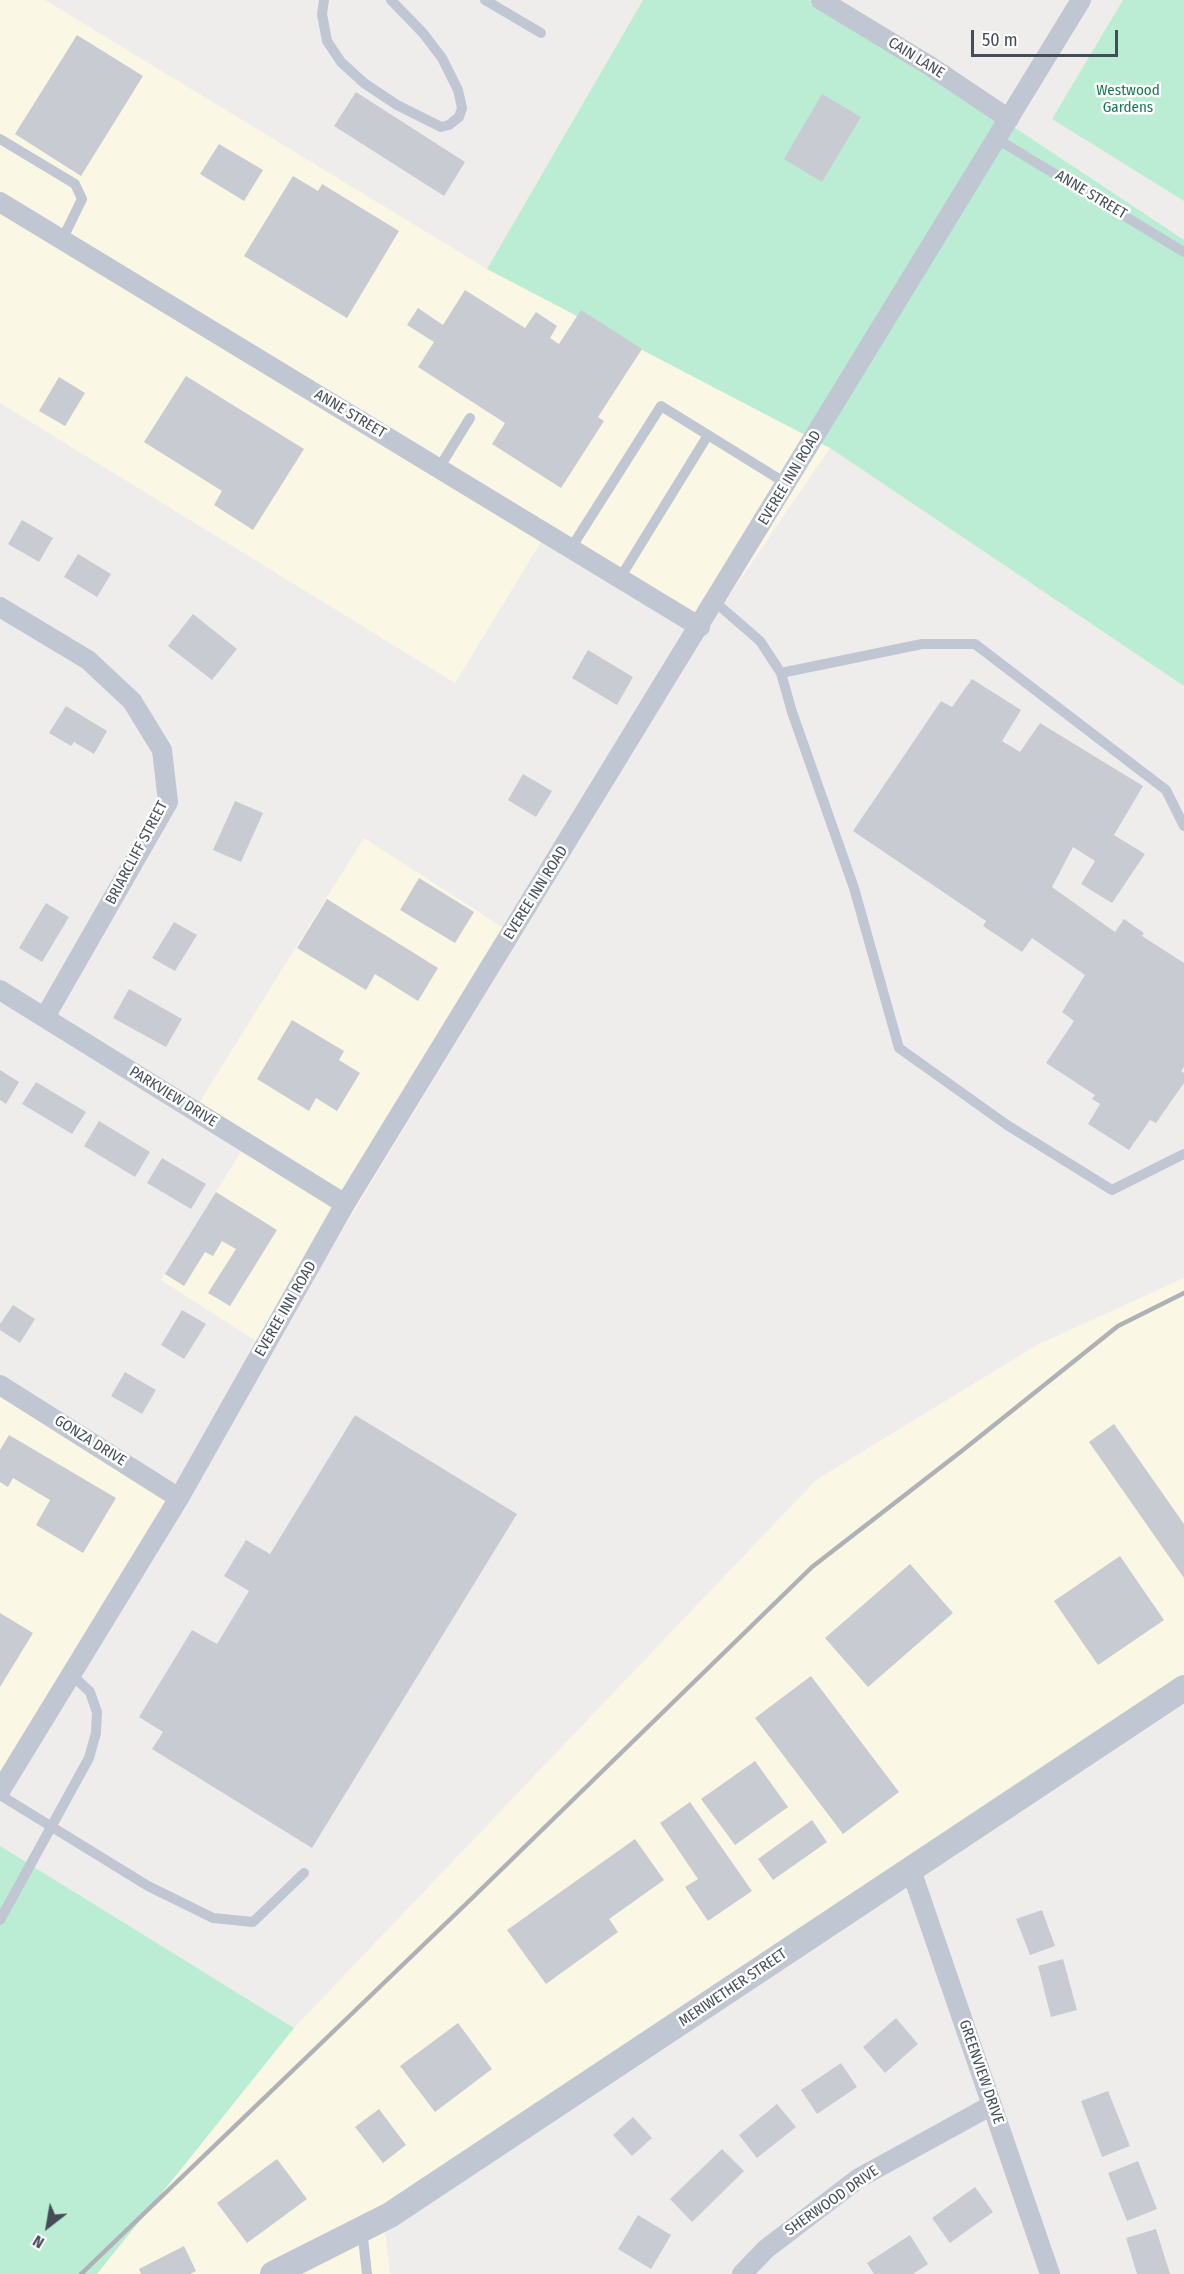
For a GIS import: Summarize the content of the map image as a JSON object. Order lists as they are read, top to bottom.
{
  "streets": {
    "street": [
      "CAIN LANE",
      "ANNE STREET",
      "EVEREE INN ROAD",
      "BRIARCLIFF STREET",
      "PARKVIEW DRIVE",
      "GONZA DRIVE",
      "MERIWETHER STREET",
      "GREENVIEW DRIVE",
      "SHERWOOD DRIVE"
    ]
  },
  "crossings": [
    ["CAIN LANE", "EVEREE INN ROAD"],
    ["ANNE STREET", "EVEREE INN ROAD"],
    ["EVEREE INN ROAD", "PARKVIEW DRIVE"],
    ["EVEREE INN ROAD", "GONZA DRIVE"],
    ["BRIARCLIFF STREET", "PARKVIEW DRIVE"],
    ["MERIWETHER STREET", "GREENVIEW DRIVE"],
    ["GREENVIEW DRIVE", "SHERWOOD DRIVE"]
  ],
  "parks": ["Westwood Gardens"],
  "scale_bar": "50 m",
  "north": "bottom left"
}
